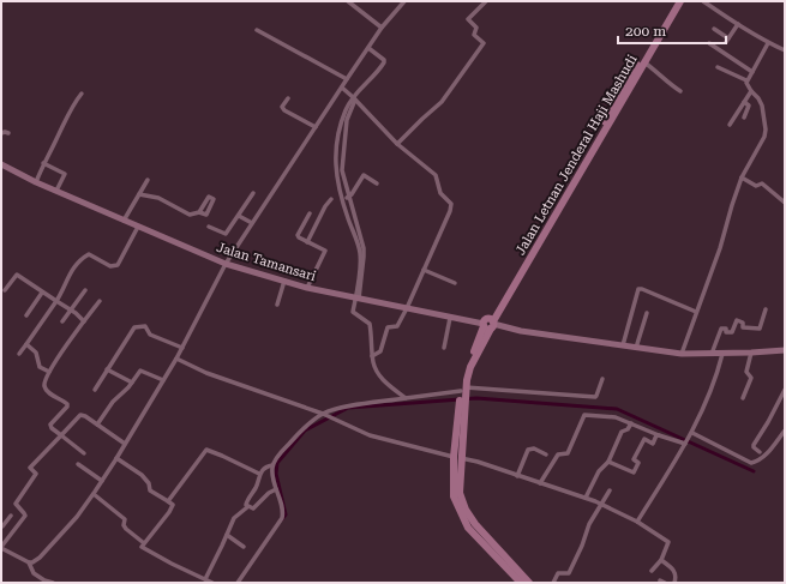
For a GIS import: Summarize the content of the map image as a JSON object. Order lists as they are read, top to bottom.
{
  "streets": {
    "main road": ["Jalan Letnan Jenderal Haji Mashudi", "Jalan Tamansari"]
  },
  "crossings": [
    ["Jalan Letnan Jenderal Haji Mashudi", "Jalan Tamansari"]
  ],
  "scale_bar": "200 m"
}
